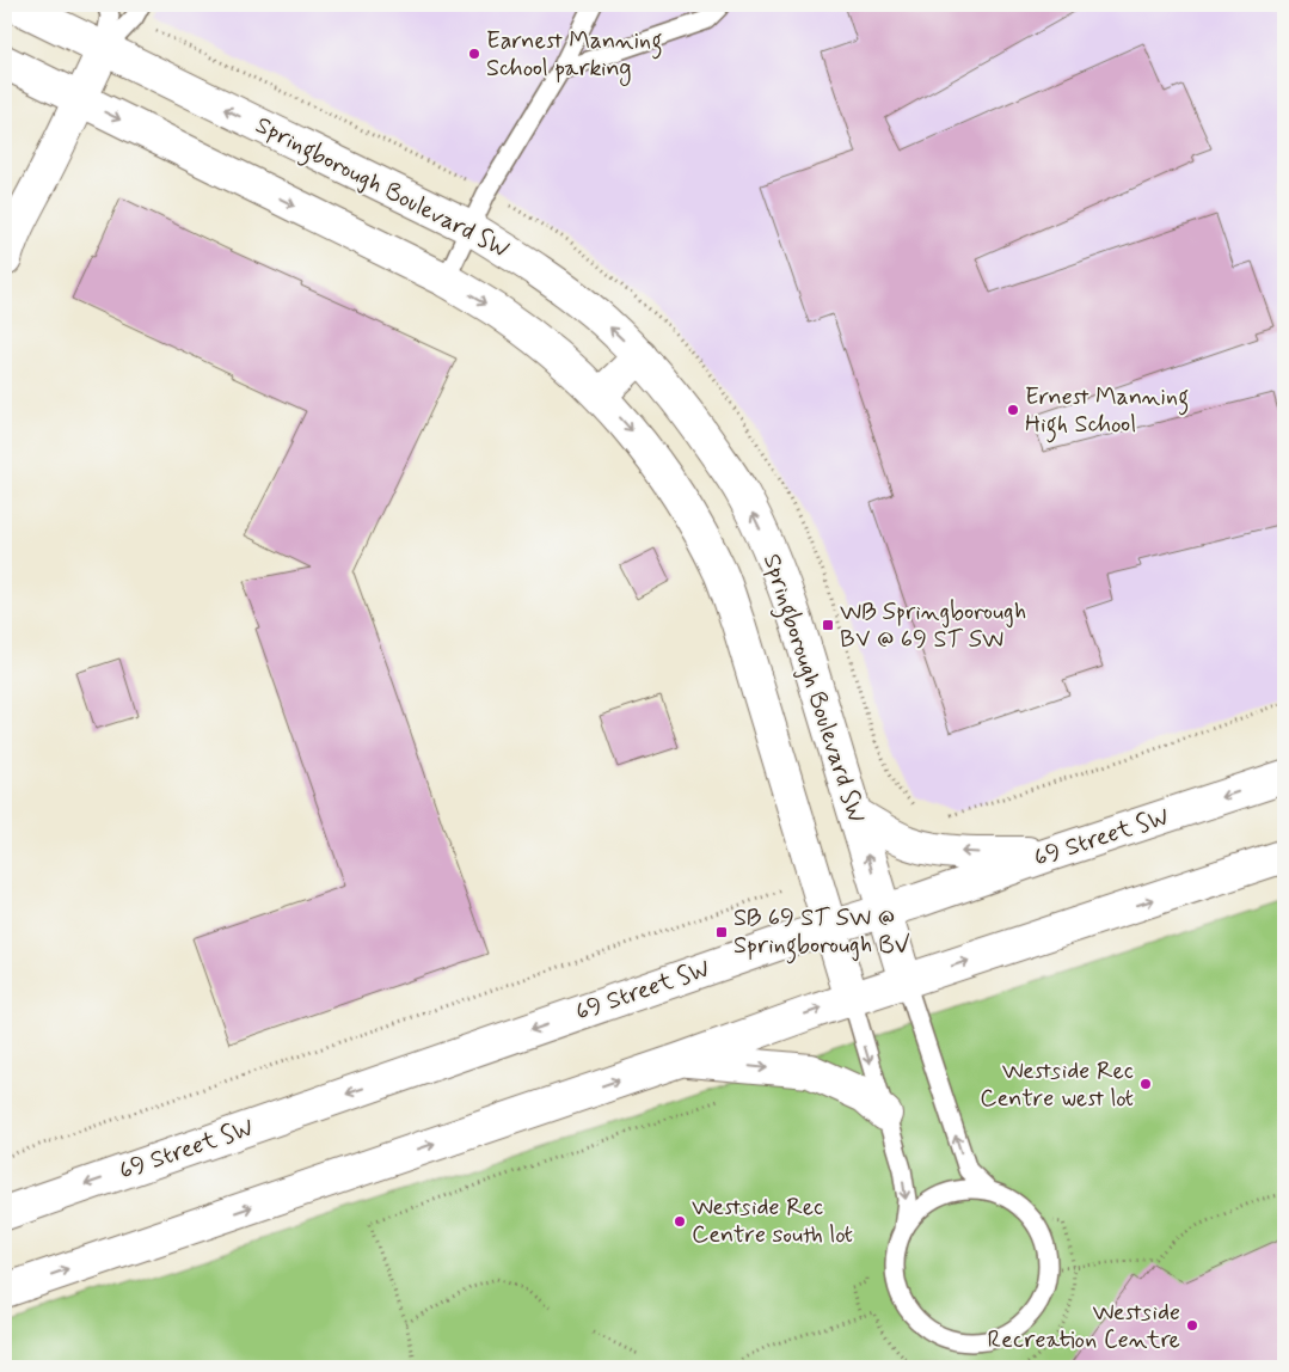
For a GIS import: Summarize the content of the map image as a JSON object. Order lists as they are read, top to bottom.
{
  "streets": {
    "main road": ["Springborough Boulevard SW", "69 Street SW"]
  },
  "crossings": [
    ["Springborough Boulevard SW", "69 Street SW"]
  ],
  "places": {
    "other": [
      "Earnest Manning School parking",
      "Ernest Manning High School",
      "Westside Rec Centre west lot",
      "Westside Rec Centre south lot",
      "Westside Recreation Centre"
    ],
    "transit": ["WB Springborough BV @ 69 ST SW", "SB 69 ST SW @ Springborough BV"]
  }
}
